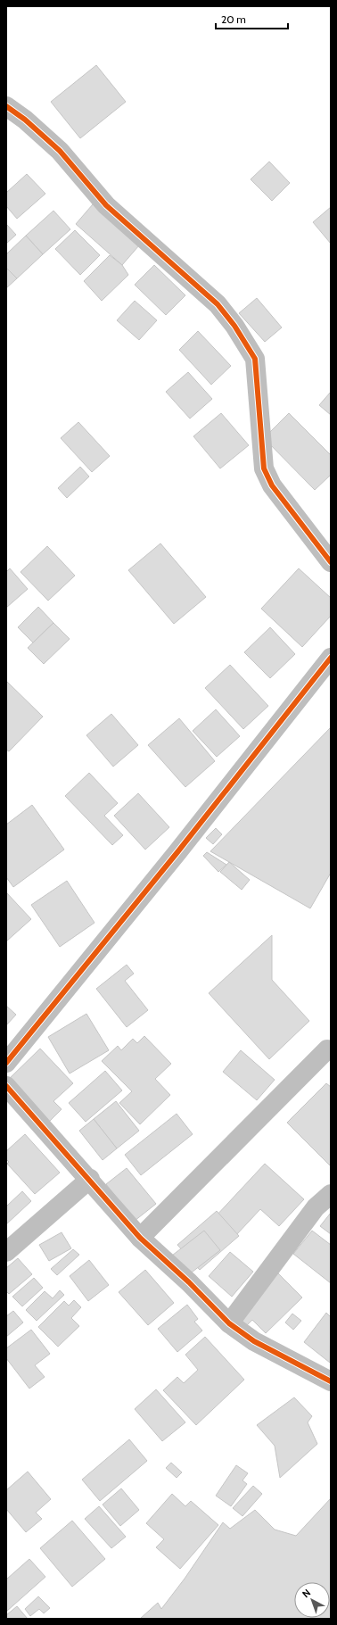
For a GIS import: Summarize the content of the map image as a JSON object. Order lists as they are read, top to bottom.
{
  "scale_bar": "20 m",
  "north": "top left"
}
